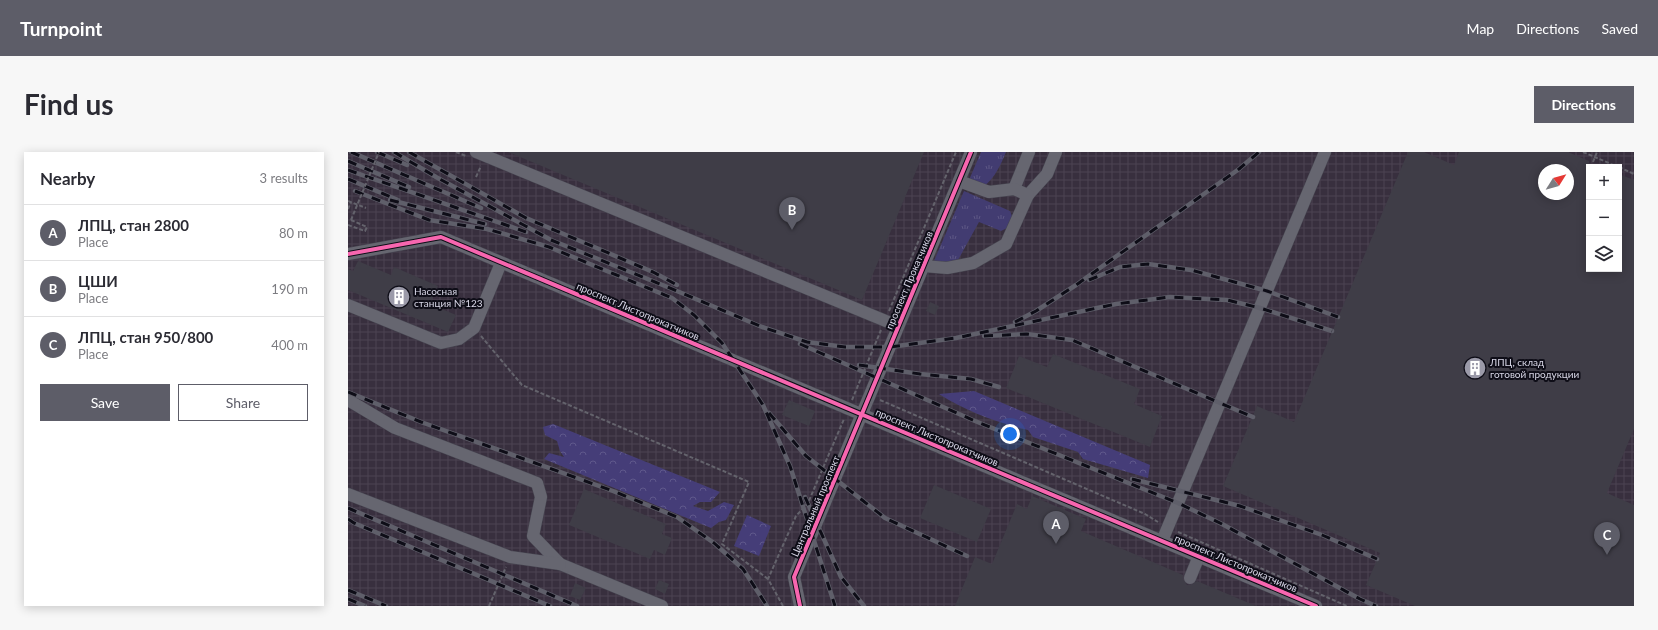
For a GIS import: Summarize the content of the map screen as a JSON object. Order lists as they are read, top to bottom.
{
  "streets": {
    "street": ["проспект Прокатчиков", "проспект Листопрокатчиков", "Центральный проспект"]
  },
  "crossings": [
    ["проспект Прокатчиков", "проспект Листопрокатчиков"],
    ["проспект Прокатчиков", "Центральный проспект"],
    ["проспект Листопрокатчиков", "Центральный проспект"]
  ],
  "places": {
    "building": ["Насосная станция №123", "ЛПЦ, склад готовой продукции"]
  },
  "north": "top right",
  "page": {
    "header": "Turnpoint",
    "nav": ["Map", "Directions", "Saved"],
    "buttons": [
      "Directions",
      ["Save", "Share"]
    ],
    "title": "Find us",
    "heading": ["Nearby", "3 results"],
    "map_buttons": ["+", "−"],
    "pins": ["B", "A", "C"],
    "list": [
      {
        "mark": "A",
        "name": "ЛПЦ, стан 2800",
        "note": "Place",
        "value": "80 m"
      },
      {
        "mark": "B",
        "name": "ЦШИ",
        "note": "Place",
        "value": "190 m"
      },
      {
        "mark": "C",
        "name": "ЛПЦ, стан 950/800",
        "note": "Place",
        "value": "400 m"
      }
    ]
  }
}
